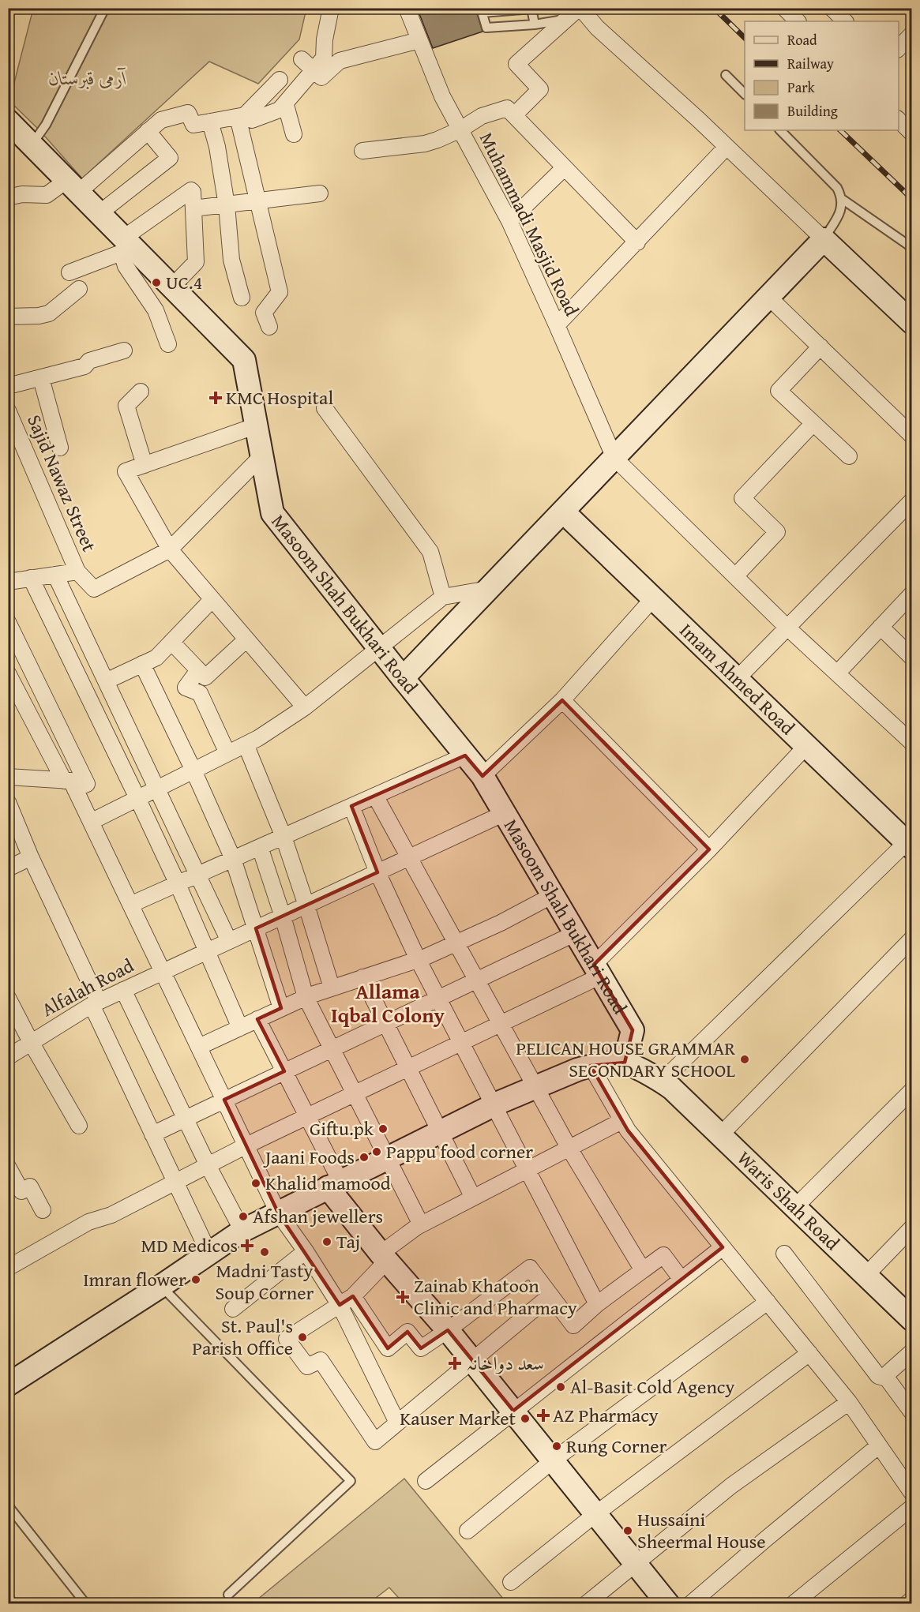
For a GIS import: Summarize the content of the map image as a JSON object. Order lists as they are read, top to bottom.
{
  "streets": {
    "street": [
      "Muhammadi Masjid Road",
      "Sajid Nawaz Street",
      "Masoom Shah Bukhari Road",
      "Imam Ahmed Road",
      "Alfalah Road",
      "Waris Shah Road"
    ]
  },
  "crossings": [
    ["Masoom Shah Bukhari Road", "Alfalah Road"],
    ["Masoom Shah Bukhari Road", "Waris Shah Road"]
  ],
  "districts": ["Allama Iqbal Colony"],
  "parks": ["آرمی قبرستان"],
  "places": {
    "other": [
      "UC.4",
      "PELICAN HOUSE GRAMMAR SECONDARY SCHOOL",
      "Giftu.pk",
      "Pappu food corner",
      "Jaani Foods",
      "Khalid mamood",
      "Afshan jewellers",
      "Taj",
      "Madni Tasty Soup Corner",
      "Imran flower",
      "St. Paul's Parish Office",
      "Al-Basit Cold Agency",
      "Kauser Market",
      "Rung Corner",
      "Hussaini Sheermal House"
    ],
    "health": [
      "KMC Hospital",
      "MD Medicos",
      "Zainab Khatoon Clinic and Pharmacy",
      "سعد دواخانہ",
      "AZ Pharmacy"
    ]
  },
  "legend": [
    "Road",
    "Railway",
    "Park",
    "Building"
  ]
}
